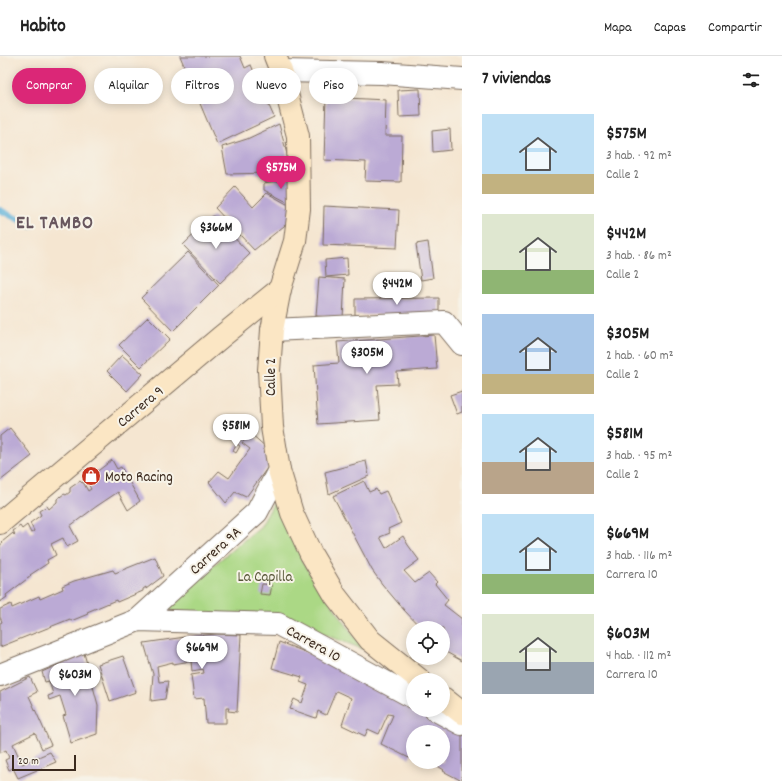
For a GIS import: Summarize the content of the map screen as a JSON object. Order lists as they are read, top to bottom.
{
  "streets": {
    "street": [
      "Calle 2",
      "Carrera 9",
      "Carrera 9A",
      "Carrera 10"
    ]
  },
  "crossings": [
    ["Calle 2", "Carrera 9"],
    ["Calle 2", "Carrera 9A"],
    ["Carrera 9A", "Carrera 10"]
  ],
  "districts": ["EL TAMBO"],
  "parks": ["La Capilla"],
  "places": {
    "shop": ["Moto Racing"]
  },
  "scale_bar": "20 m",
  "page": {
    "header": "Habito",
    "nav": ["Mapa", "Capas", "Compartir"],
    "heading": "7 viviendas",
    "chip": [
      "Comprar",
      "Alquilar",
      "Filtros",
      "Nuevo",
      "Piso"
    ],
    "list": [
      {
        "name": "$575M",
        "note": "3 hab. · 92 m² · Calle 2"
      },
      {
        "name": "$442M",
        "note": "3 hab. · 86 m² · Calle 2"
      },
      {
        "name": "$305M",
        "note": "2 hab. · 60 m² · Calle 2"
      },
      {
        "name": "$581M",
        "note": "3 hab. · 95 m² · Calle 2"
      },
      {
        "name": "$669M",
        "note": "3 hab. · 116 m² · Carrera 10"
      },
      {
        "name": "$603M",
        "note": "4 hab. · 112 m² · Carrera 10"
      }
    ],
    "price": [
      "$575M",
      "$366M",
      "$442M",
      "$305M",
      "$581M",
      "$669M",
      "$603M"
    ],
    "map_buttons": ["+", "−"],
    "scale": "20 m"
  }
}
